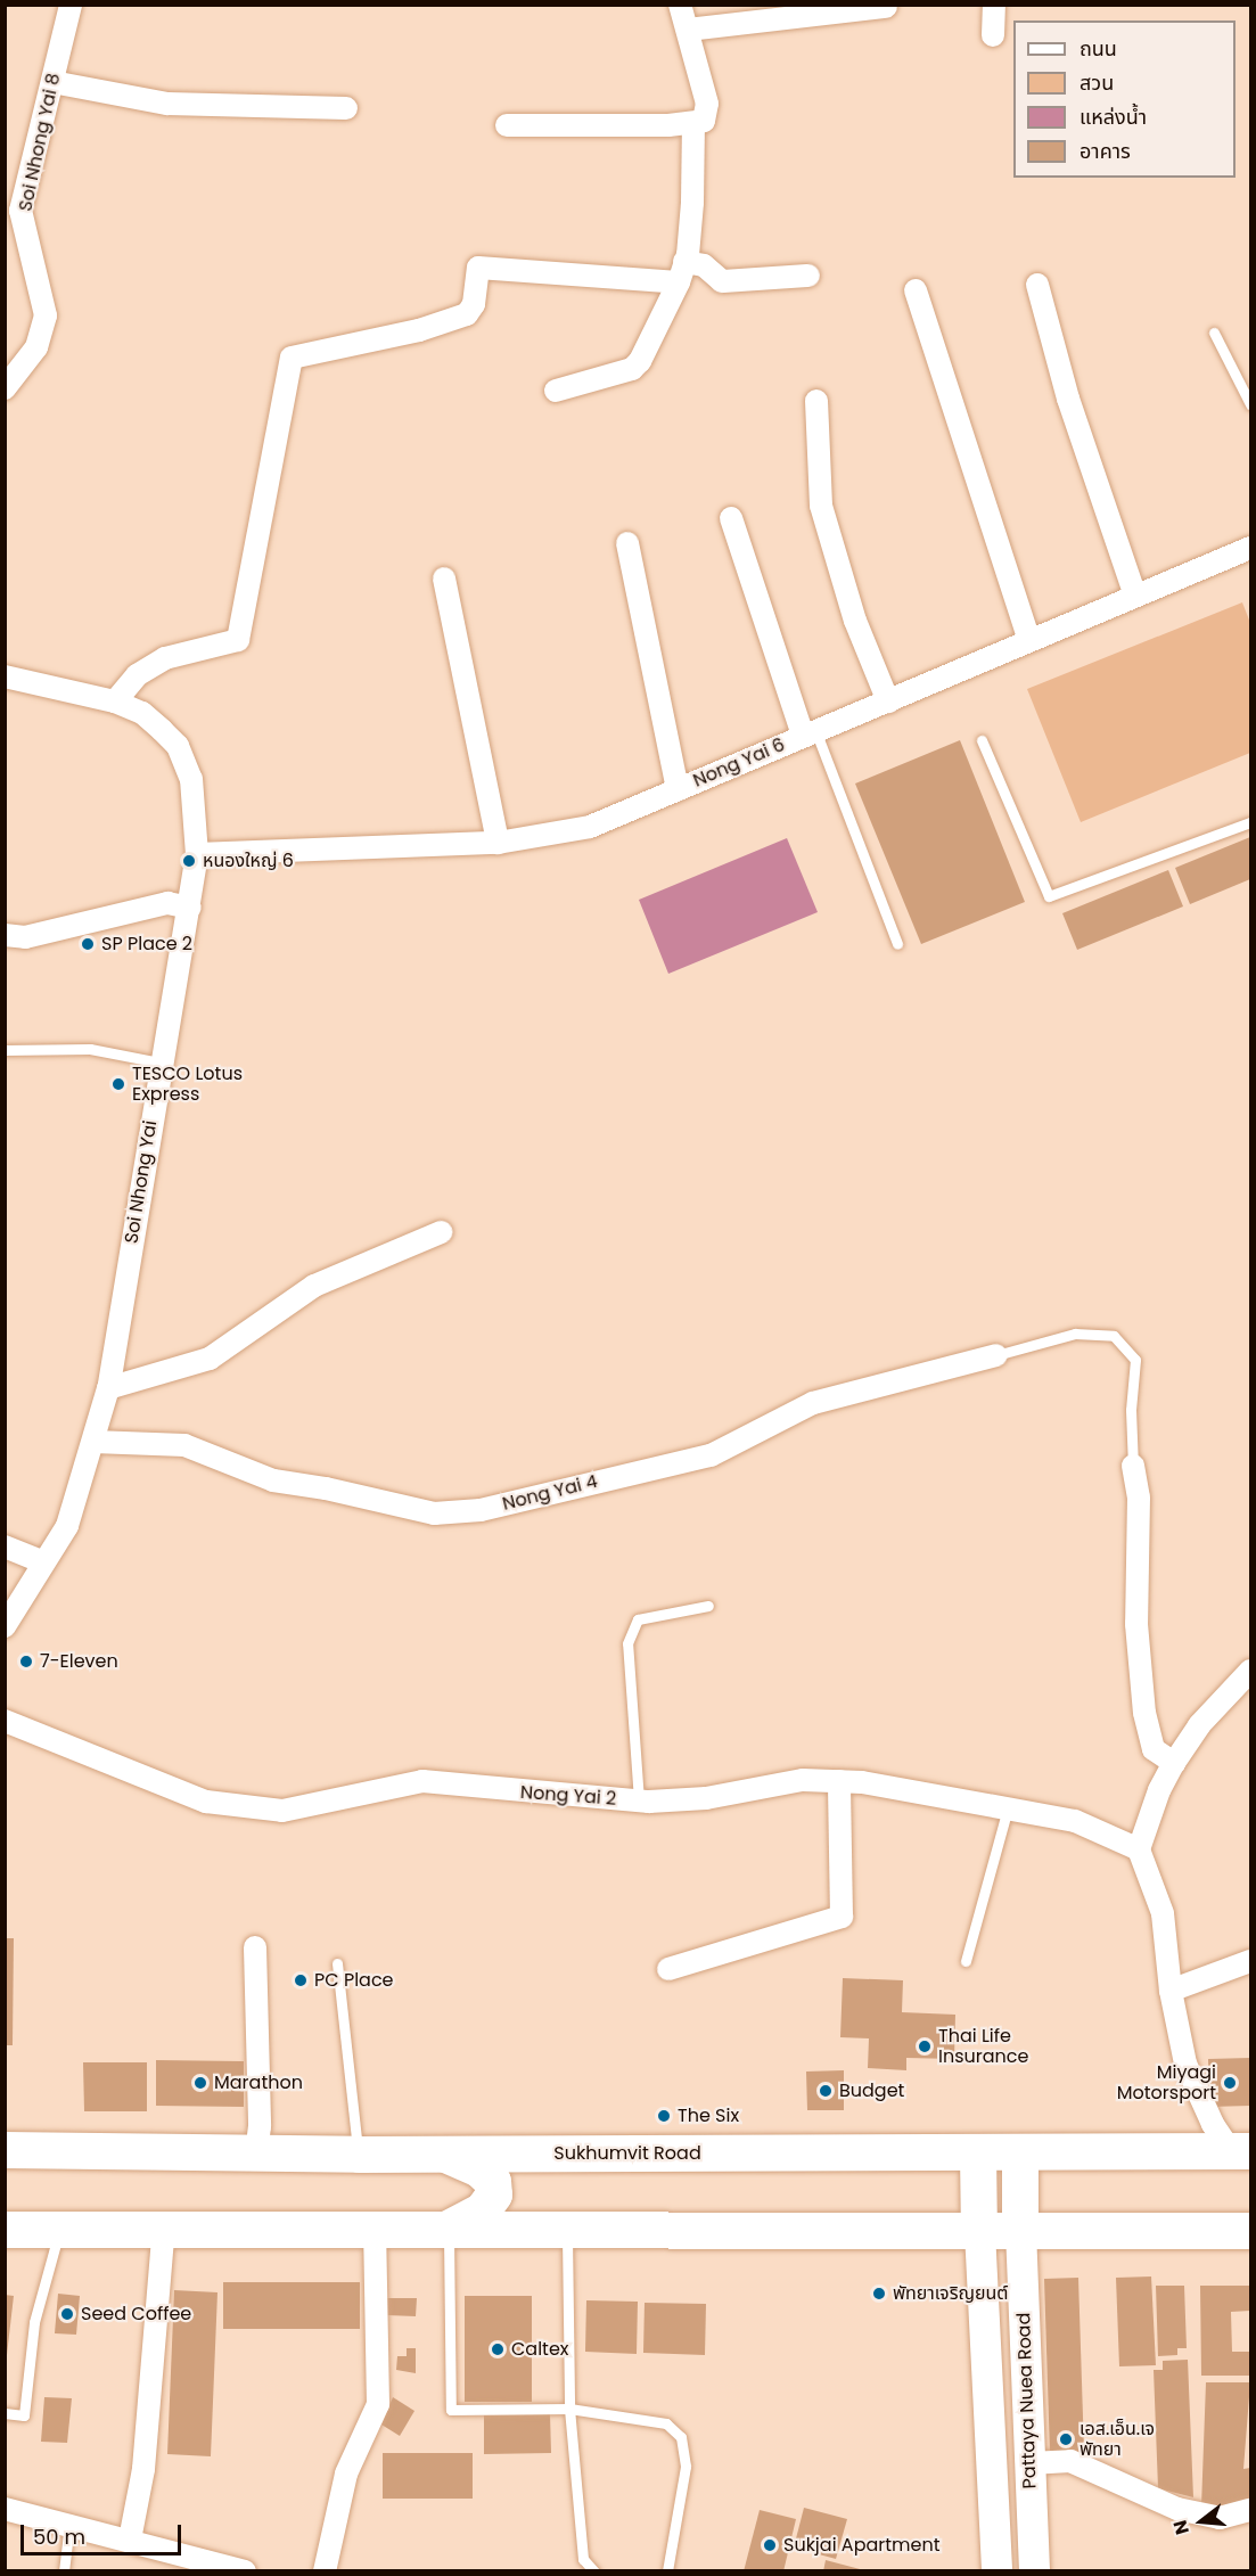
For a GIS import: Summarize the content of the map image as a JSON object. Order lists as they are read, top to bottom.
{
  "streets": {
    "highway": ["Sukhumvit Road"],
    "main road": ["Pattaya Nuea Road"],
    "street": [
      "Soi Nhong Yai 8",
      "Nong Yai 6",
      "Soi Nhong Yai",
      "Nong Yai 4",
      "Nong Yai 2"
    ]
  },
  "crossings": [
    ["Nong Yai 6", "Soi Nhong Yai"],
    ["Soi Nhong Yai", "Nong Yai 4"]
  ],
  "places": [
    "หนองใหญ่ 6",
    "SP Place 2",
    "TESCO Lotus Express",
    "7-Eleven",
    "PC Place",
    "Thai Life Insurance",
    "Marathon",
    "Miyagi Motorsport",
    "Budget",
    "The Six",
    "พัทยาเจริญยนต์",
    "Seed Coffee",
    "Caltex",
    "เอส.เอ็น.เจ พัทยา",
    "Sukjai Apartment"
  ],
  "legend": [
    "ถนน",
    "สวน",
    "แหล่งน้ำ",
    "อาคาร"
  ],
  "scale_bar": "50 m",
  "north": "left"
}
